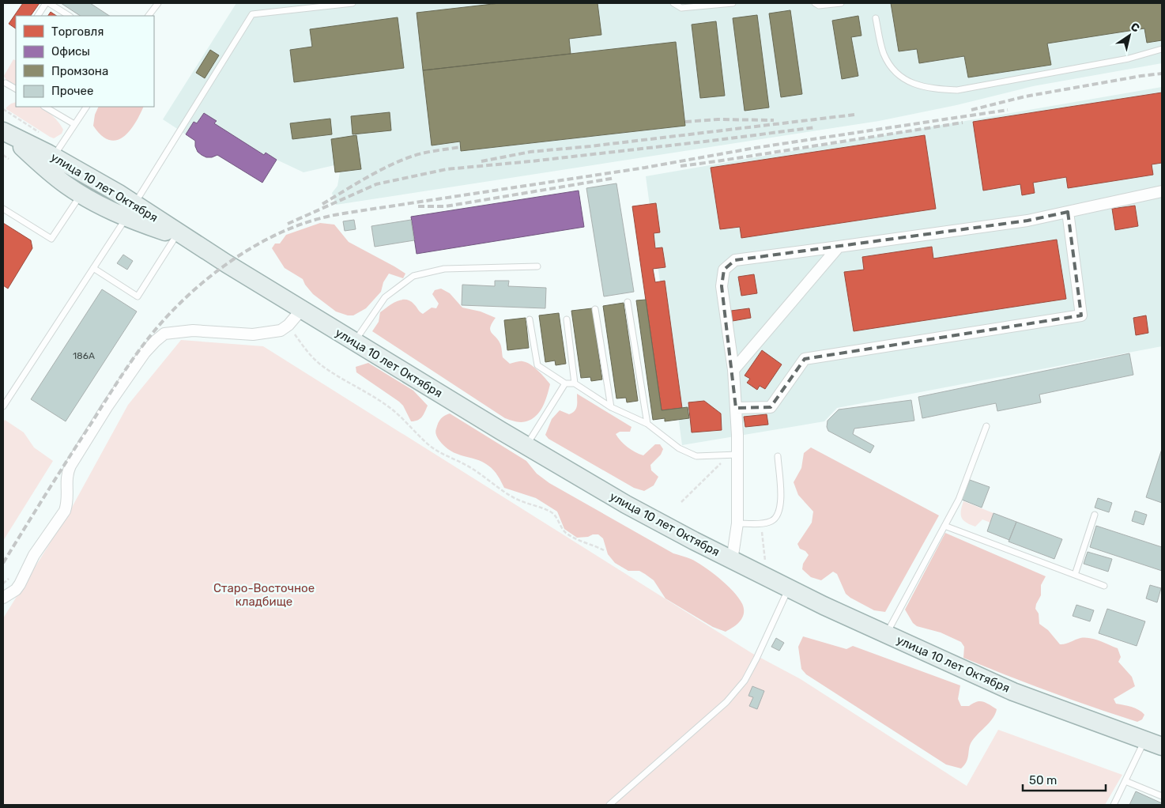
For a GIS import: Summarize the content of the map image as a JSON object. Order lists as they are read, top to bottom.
{
  "streets": {
    "main road": ["улица 10 лет Октября"]
  },
  "parks": ["Старо-Восточное кладбище"],
  "house_numbers": ["186А"],
  "legend": [
    "Торговля",
    "Офисы",
    "Промзона",
    "Прочее"
  ],
  "scale_bar": "50 m",
  "north": "top right"
}
